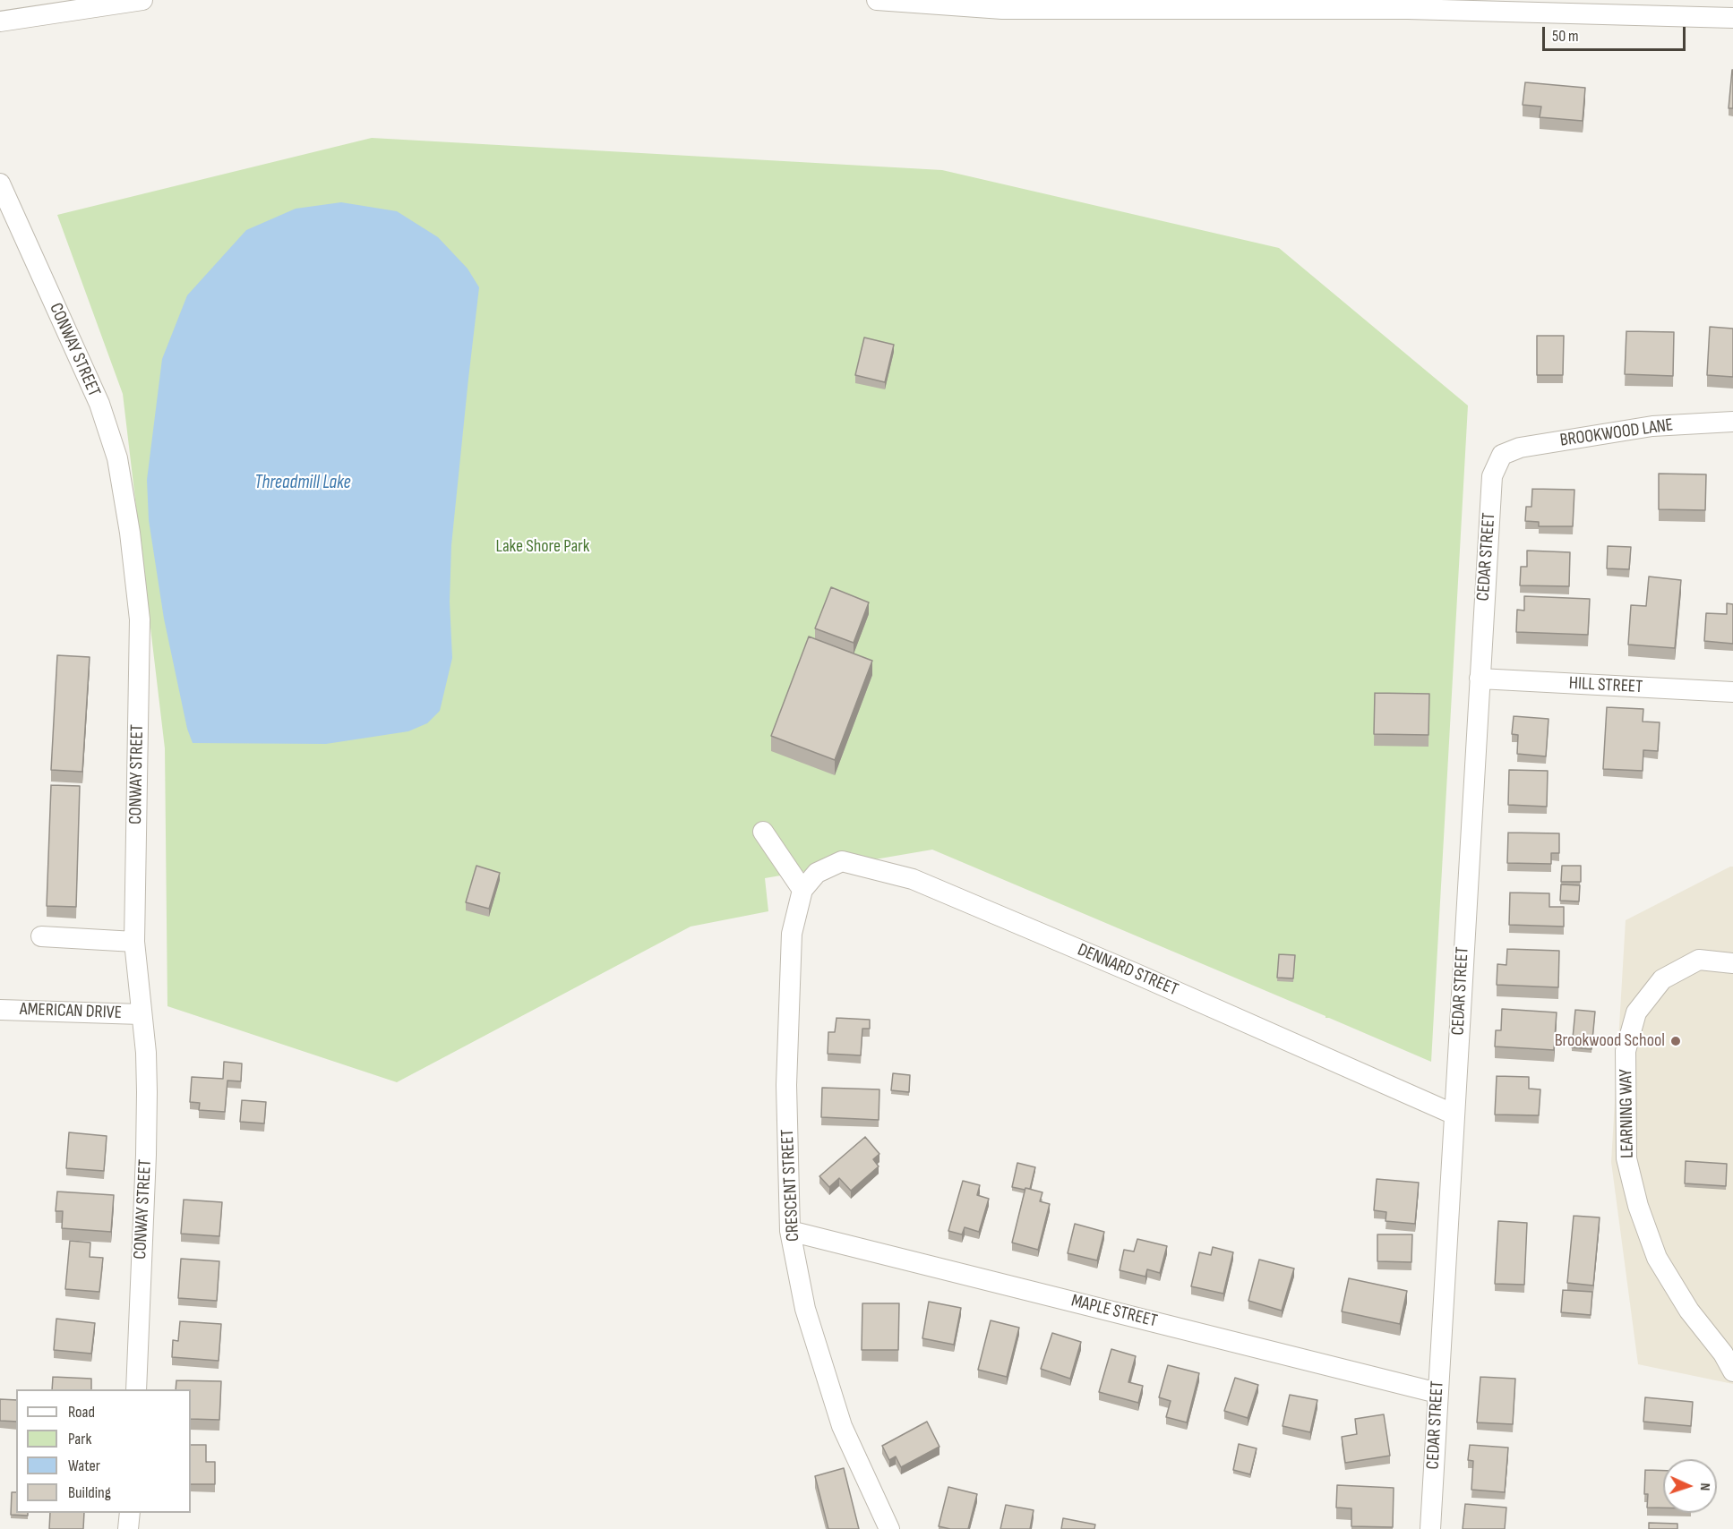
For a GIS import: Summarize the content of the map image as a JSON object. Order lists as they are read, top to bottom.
{
  "streets": {
    "street": [
      "CONWAY STREET",
      "BROOKWOOD LANE",
      "CEDAR STREET",
      "HILL STREET",
      "DENNARD STREET",
      "AMERICAN DRIVE",
      "LEARNING WAY",
      "CRESCENT STREET",
      "MAPLE STREET"
    ]
  },
  "crossings": [
    ["CONWAY STREET", "AMERICAN DRIVE"],
    ["BROOKWOOD LANE", "CEDAR STREET"],
    ["CEDAR STREET", "HILL STREET"],
    ["CEDAR STREET", "DENNARD STREET"],
    ["CEDAR STREET", "MAPLE STREET"],
    ["DENNARD STREET", "CRESCENT STREET"],
    ["CRESCENT STREET", "MAPLE STREET"]
  ],
  "water": ["Threadmill Lake"],
  "parks": ["Lake Shore Park"],
  "places": ["Brookwood School"],
  "legend": [
    "Road",
    "Park",
    "Water",
    "Building"
  ],
  "scale_bar": "50 m",
  "north": "right"
}
